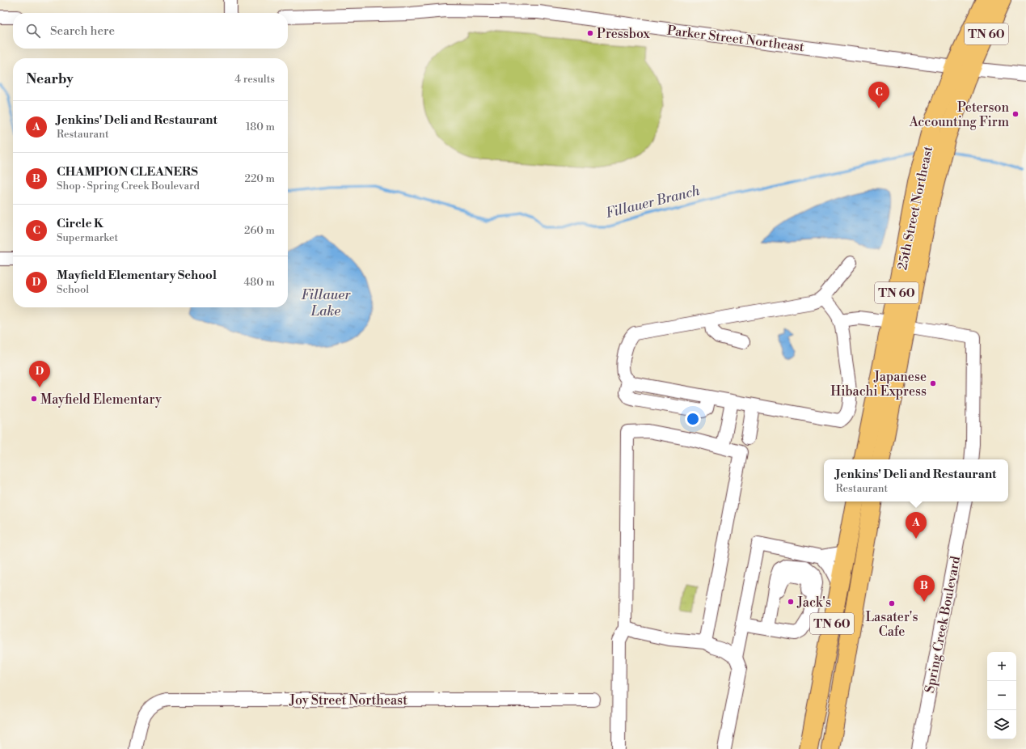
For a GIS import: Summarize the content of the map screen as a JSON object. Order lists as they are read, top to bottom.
{
  "streets": {
    "highway": ["TN 60", "25th Street Northeast"],
    "street": ["Parker Street Northeast", "Spring Creek Boulevard", "Joy Street Northeast"]
  },
  "crossings": [
    ["Parker Street Northeast", "25th Street Northeast"]
  ],
  "water": ["Fillauer Branch", "Fillauer Lake"],
  "places": [
    "Pressbox",
    "Peterson Accounting Firm",
    "Japanese Hibachi Express",
    "Mayfield Elementary",
    "Jack's",
    "Lasater's Cafe"
  ],
  "page": {
    "search": "Search here",
    "heading": ["Nearby", "4 results"],
    "pins": [
      "C",
      "D",
      "A",
      "B"
    ],
    "list": [
      {
        "mark": "A",
        "name": "Jenkins' Deli and Restaurant",
        "note": "Restaurant",
        "value": "180 m"
      },
      {
        "mark": "B",
        "name": "CHAMPION CLEANERS",
        "note": "Shop · Spring Creek Boulevard",
        "value": "220 m"
      },
      {
        "mark": "C",
        "name": "Circle K",
        "note": "Supermarket",
        "value": "260 m"
      },
      {
        "mark": "D",
        "name": "Mayfield Elementary School",
        "note": "School",
        "value": "480 m"
      }
    ],
    "popup": ["Jenkins' Deli and Restaurant", "Restaurant"],
    "map_buttons": ["+", "−"]
  }
}
